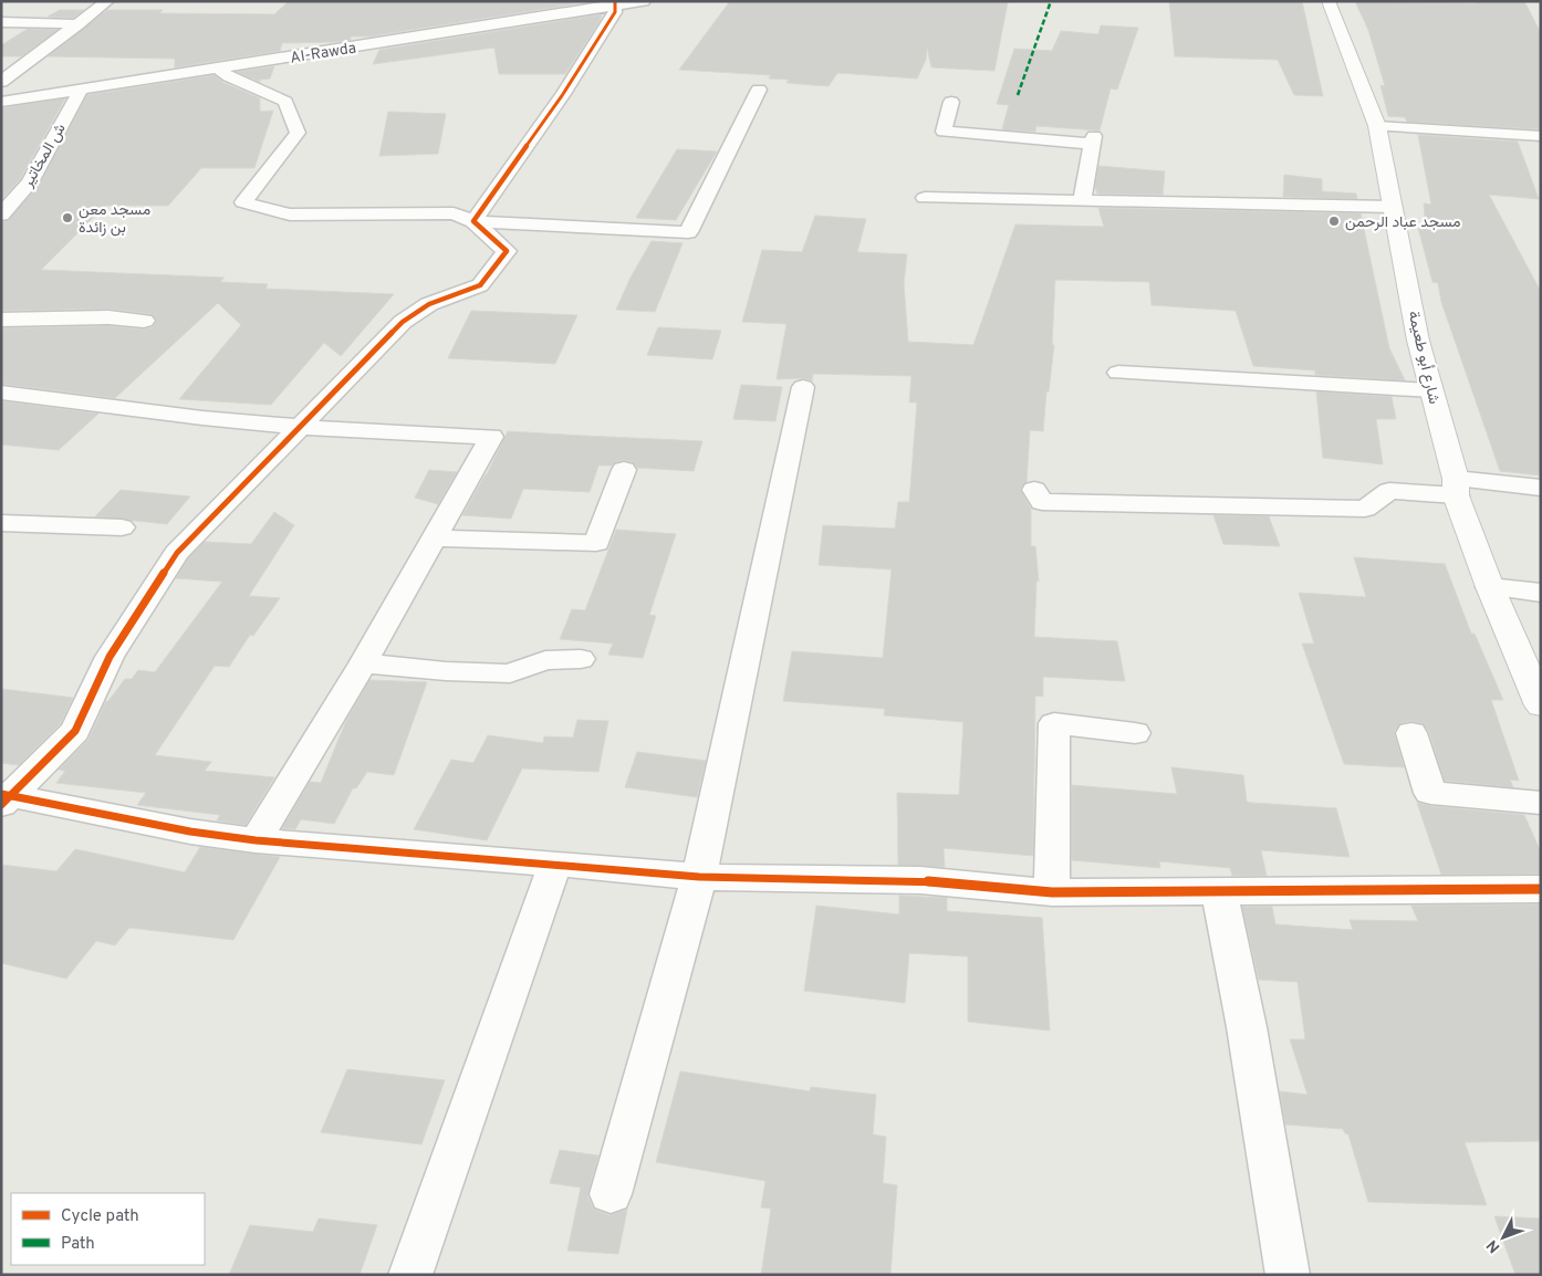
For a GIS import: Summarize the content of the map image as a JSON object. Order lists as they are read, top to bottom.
{
  "streets": {
    "street": ["Al-Rawda", "ش المخاتير", "شارع أبو طعيمة"]
  },
  "crossings": [
    ["Al-Rawda", "ش المخاتير"]
  ],
  "places": ["مسجد معن بن زائدة", "مسجد عباد الرحمن"],
  "legend": ["Cycle path", "Path"],
  "north": "bottom left"
}
